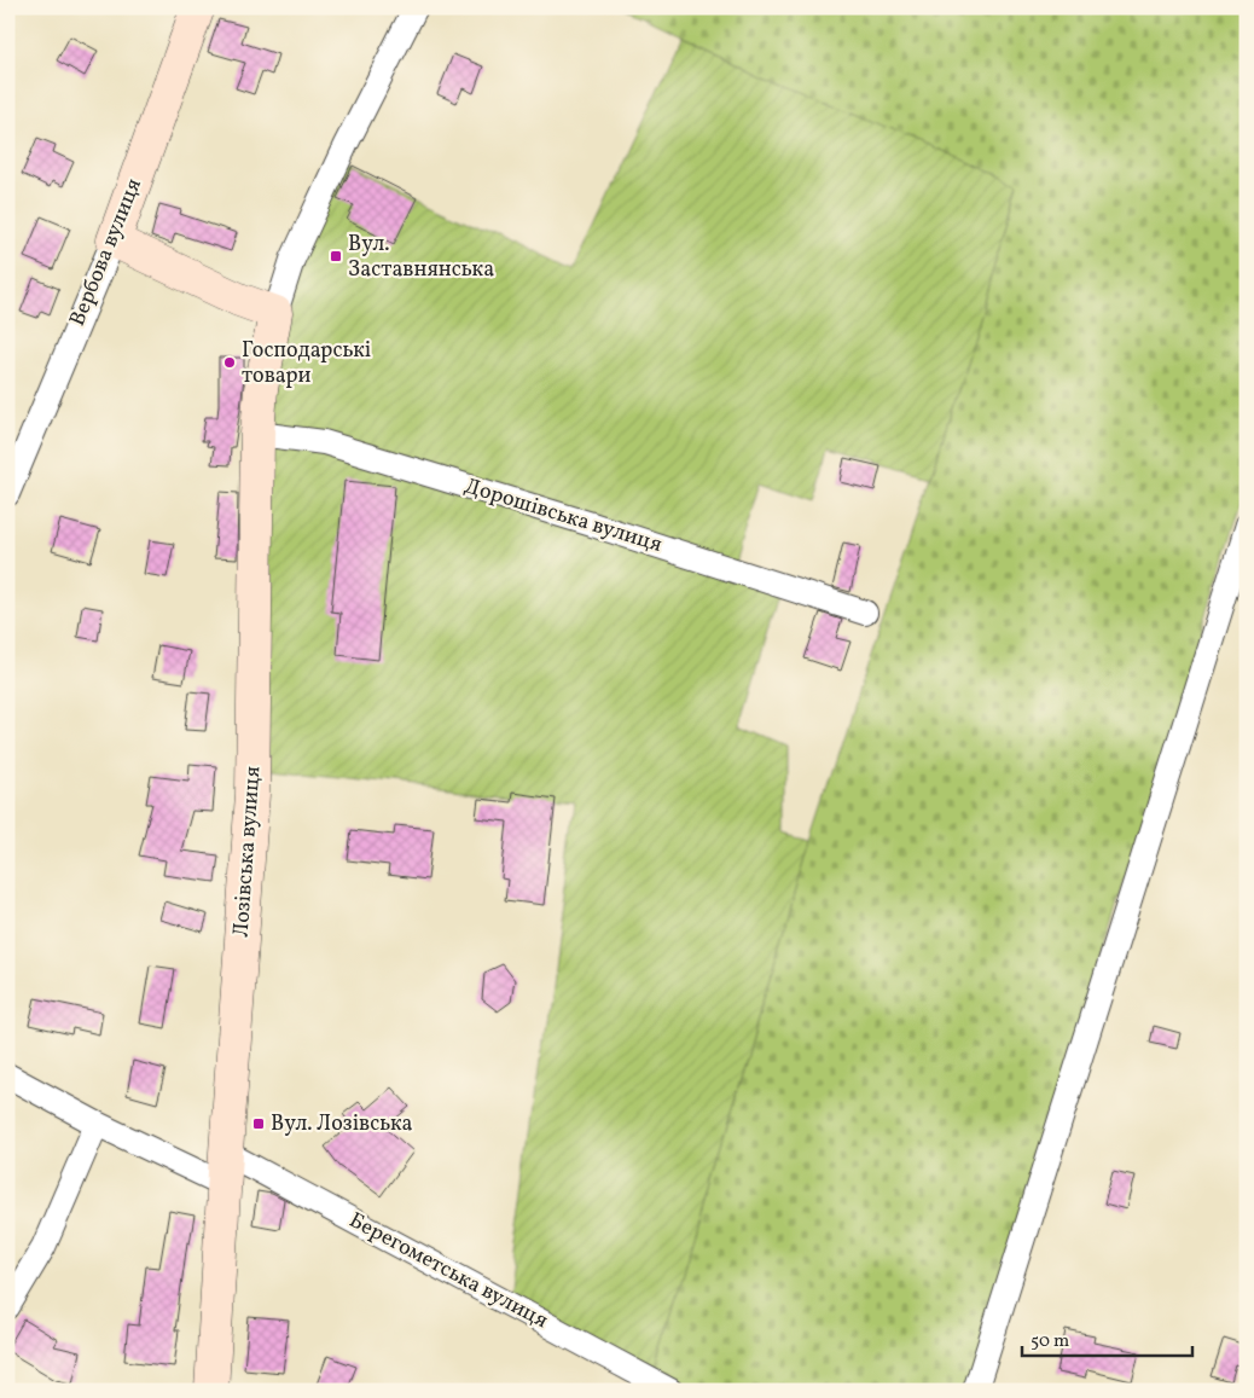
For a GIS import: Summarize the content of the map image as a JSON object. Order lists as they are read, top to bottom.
{
  "streets": {
    "street": [
      "Вербова вулиця",
      "Дорошівська вулиця",
      "Лозівська вулиця",
      "Берегометська вулиця"
    ]
  },
  "crossings": [
    ["Дорошівська вулиця", "Лозівська вулиця"],
    ["Лозівська вулиця", "Берегометська вулиця"]
  ],
  "places": {
    "transit": ["Вул. Заставнянська", "Вул. Лозівська"],
    "other": ["Господарські товари"]
  },
  "scale_bar": "50 m"
}
